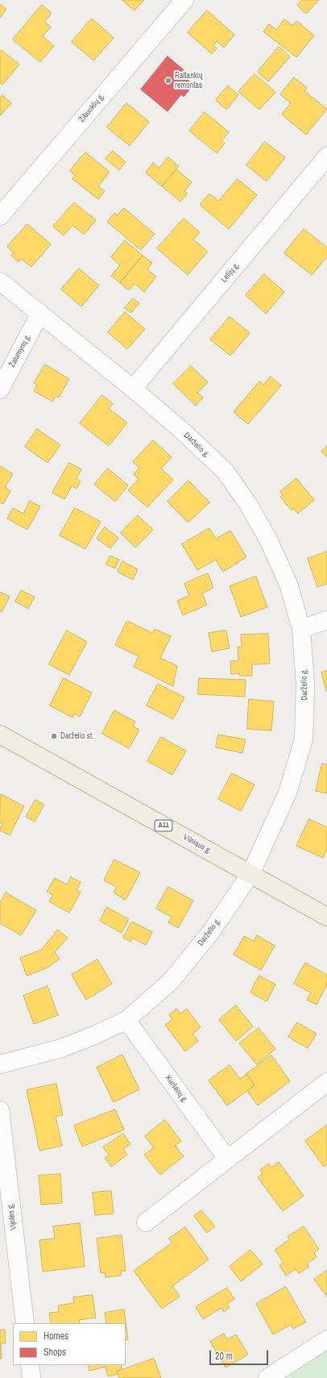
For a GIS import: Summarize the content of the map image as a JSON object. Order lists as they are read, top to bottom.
{
  "streets": {
    "highway": ["A11", "Vilniaus g."],
    "street": [
      "Žibuoklių g.",
      "Lelijų g.",
      "Žalumynų g.",
      "Darželio g.",
      "Kuršėnų g.",
      "Vijolės g."
    ]
  },
  "crossings": [
    ["Lelijų g.", "Darželio g."],
    ["Žalumynų g.", "Darželio g."],
    ["Darželio g.", "Vilniaus g."],
    ["Darželio g.", "Kuršėnų g."]
  ],
  "places": ["Ratlankių remontas", "Darželio st."],
  "legend": ["Homes", "Shops"],
  "scale_bar": "20 m"
}
